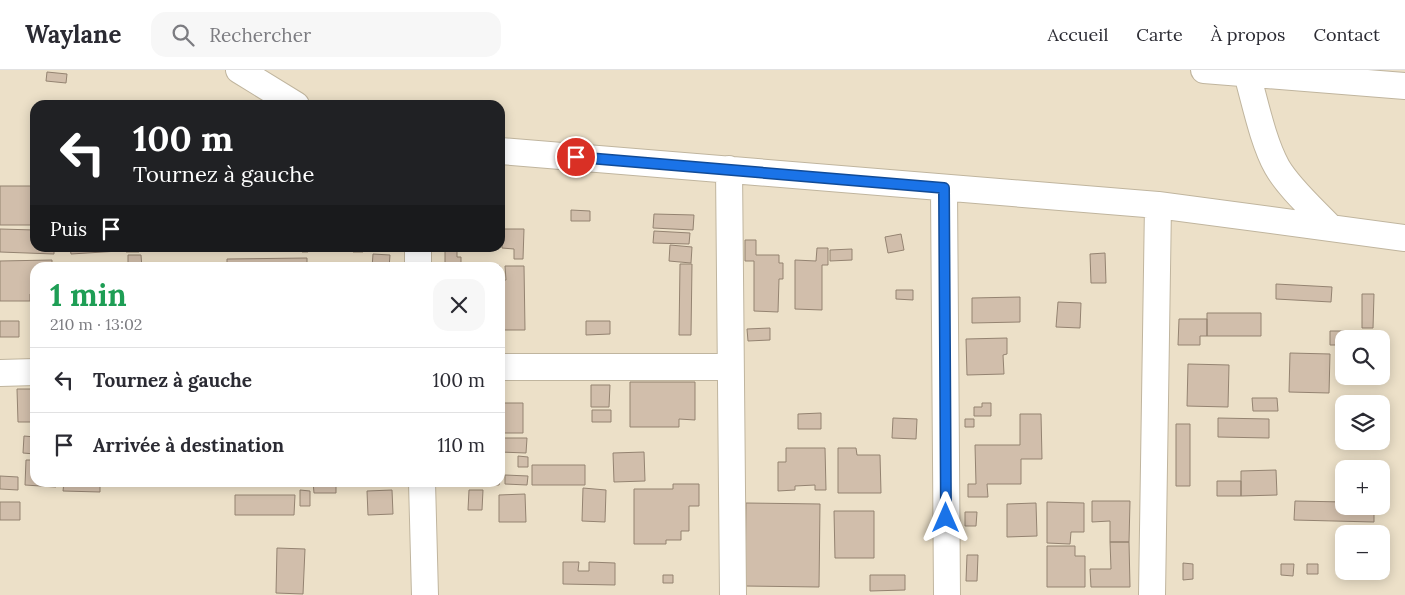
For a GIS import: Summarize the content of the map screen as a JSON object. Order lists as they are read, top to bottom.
{
  "page": {
    "header": "Waylane",
    "search": "Rechercher",
    "nav": [
      "Accueil",
      "Carte",
      "À propos",
      "Contact"
    ],
    "turn": ["100 m", "Tournez à gauche"],
    "then": "Puis",
    "heading": ["1 min", "210 m · 13:02"],
    "map_buttons": ["+", "−"],
    "list": [
      {
        "name": "Tournez à gauche",
        "value": "100 m"
      },
      {
        "name": "Arrivée à destination",
        "value": "110 m"
      }
    ]
  }
}
